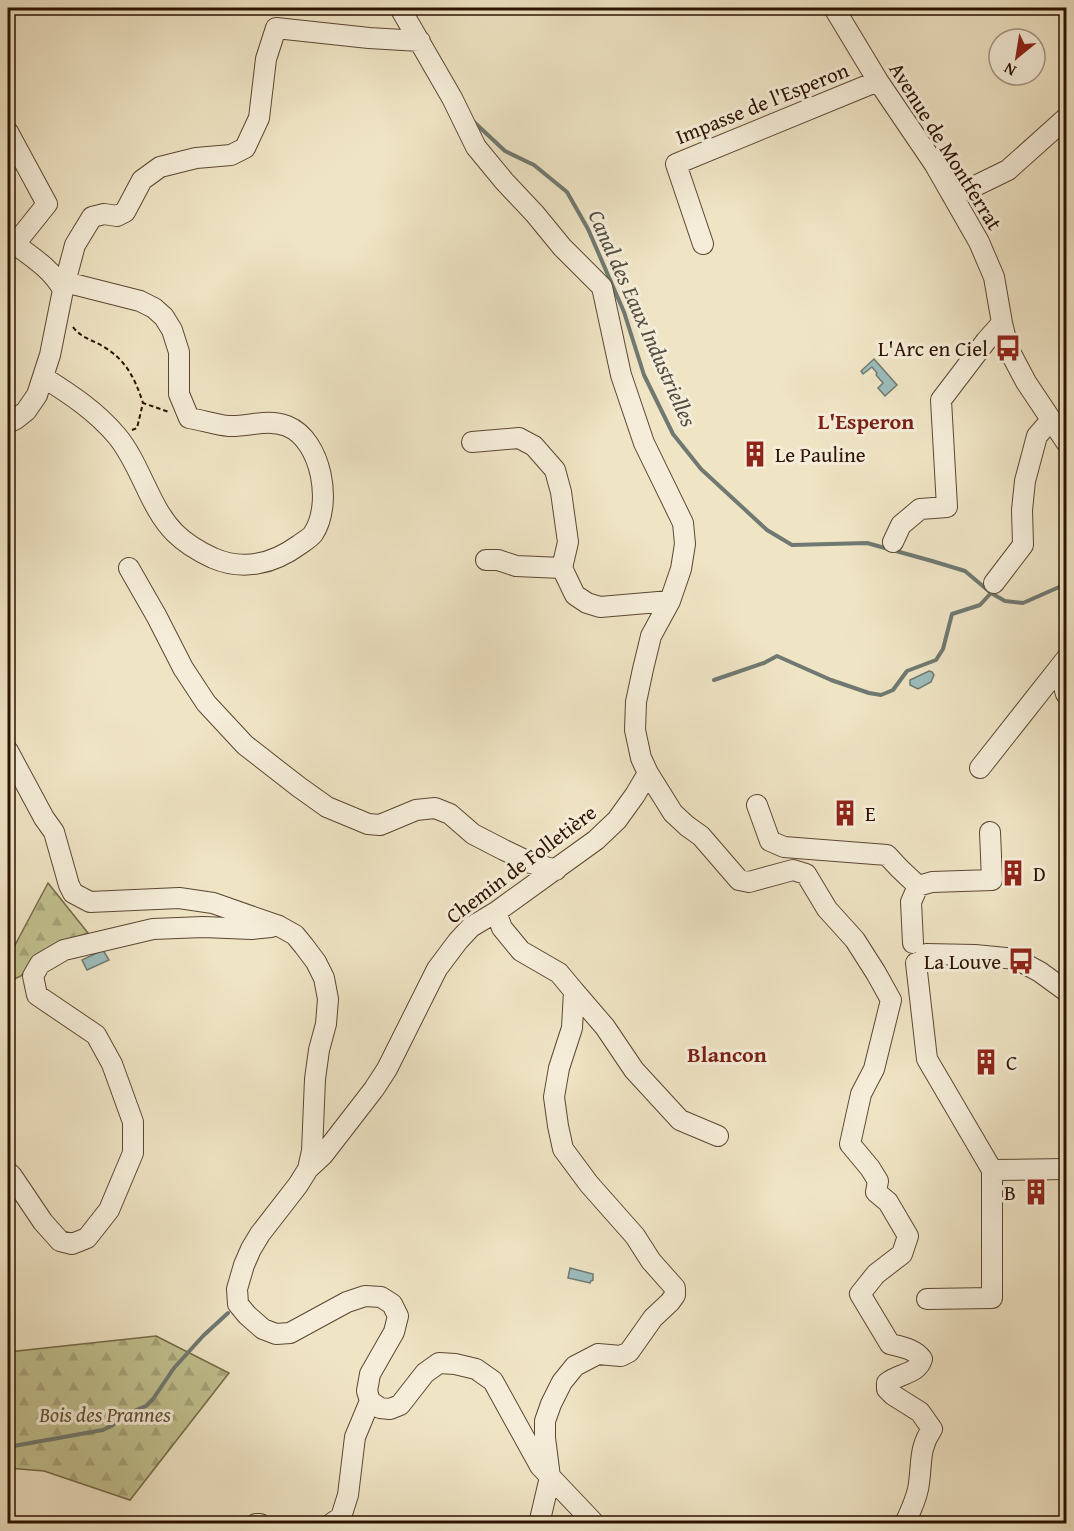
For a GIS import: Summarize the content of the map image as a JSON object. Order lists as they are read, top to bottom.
{
  "streets": {
    "street": ["Impasse de l'Esperon", "Avenue de Montferrat", "Chemin de Folletière"]
  },
  "crossings": [
    ["Impasse de l'Esperon", "Avenue de Montferrat"]
  ],
  "districts": ["L'Esperon", "Blancon"],
  "water": ["Canal des Eaux Industrielles"],
  "parks": ["Bois des Prannes"],
  "places": {
    "bus stop": ["L'Arc en Ciel", "La Louve"],
    "building": [
      "Le Pauline",
      "E",
      "D",
      "C",
      "B"
    ]
  },
  "north": "bottom left"
}
